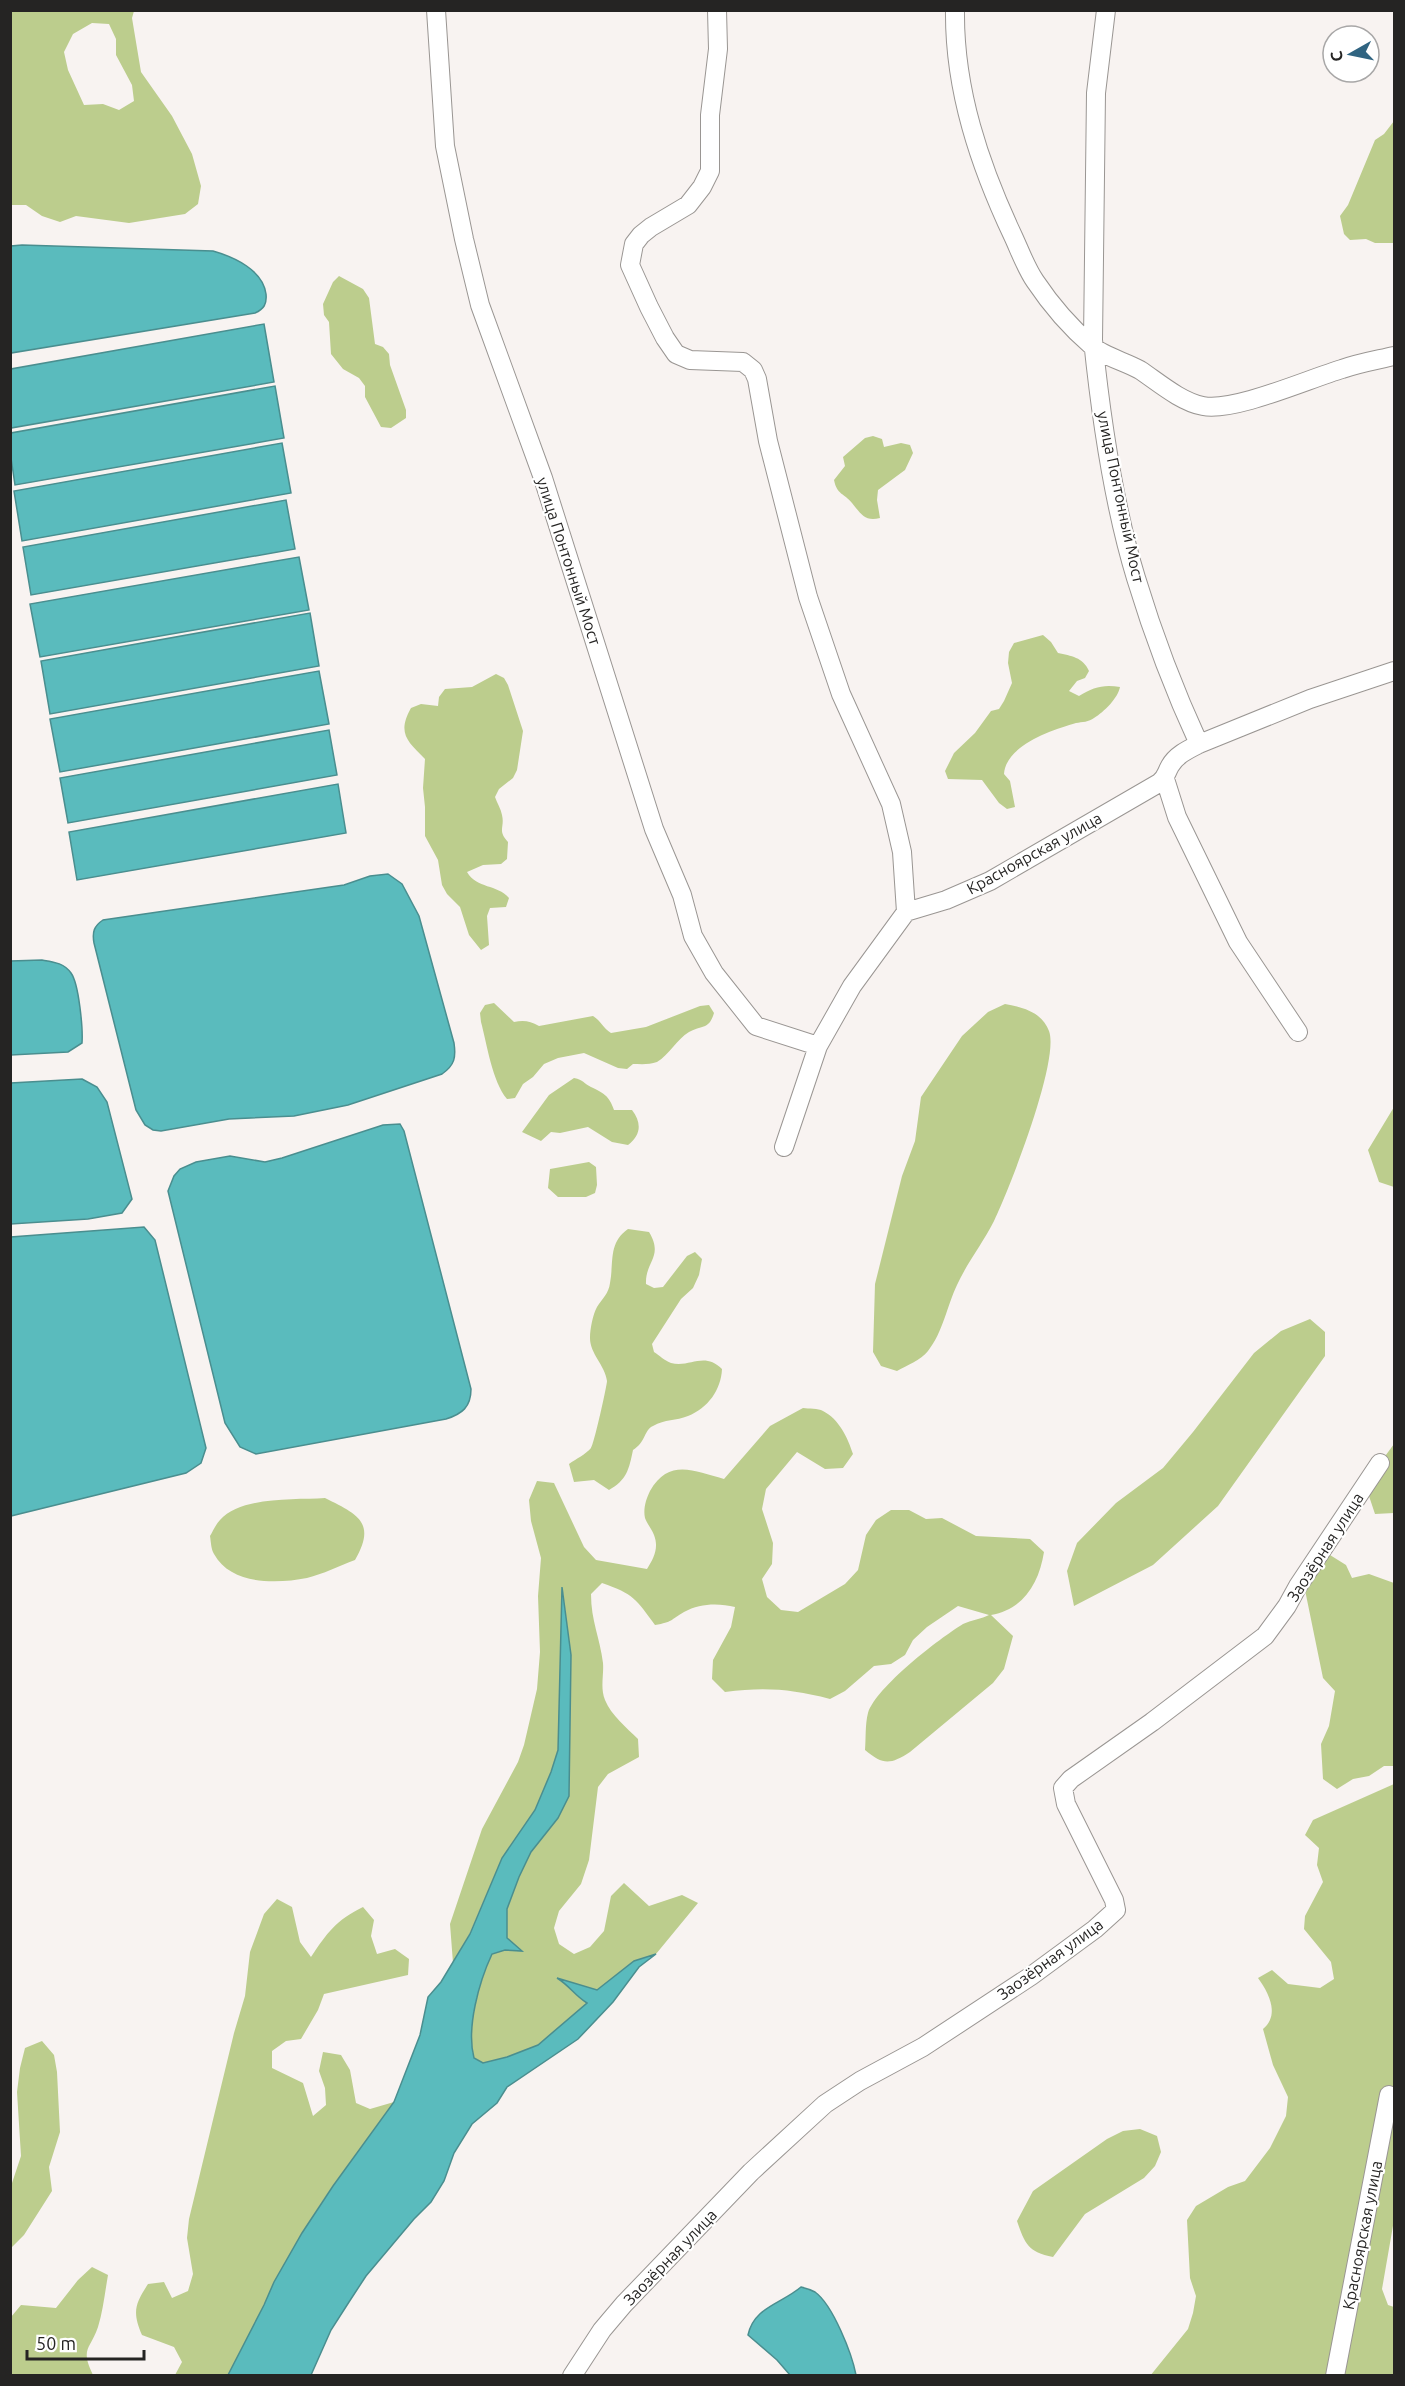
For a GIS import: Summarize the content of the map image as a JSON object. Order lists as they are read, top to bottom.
{
  "streets": {
    "street": ["улица Понтонный Мост", "Красноярская улица", "Заозёрная улица"]
  },
  "crossings": [
    ["улица Понтонный Мост", "Красноярская улица"]
  ],
  "scale_bar": "50 m",
  "north": "left"
}
